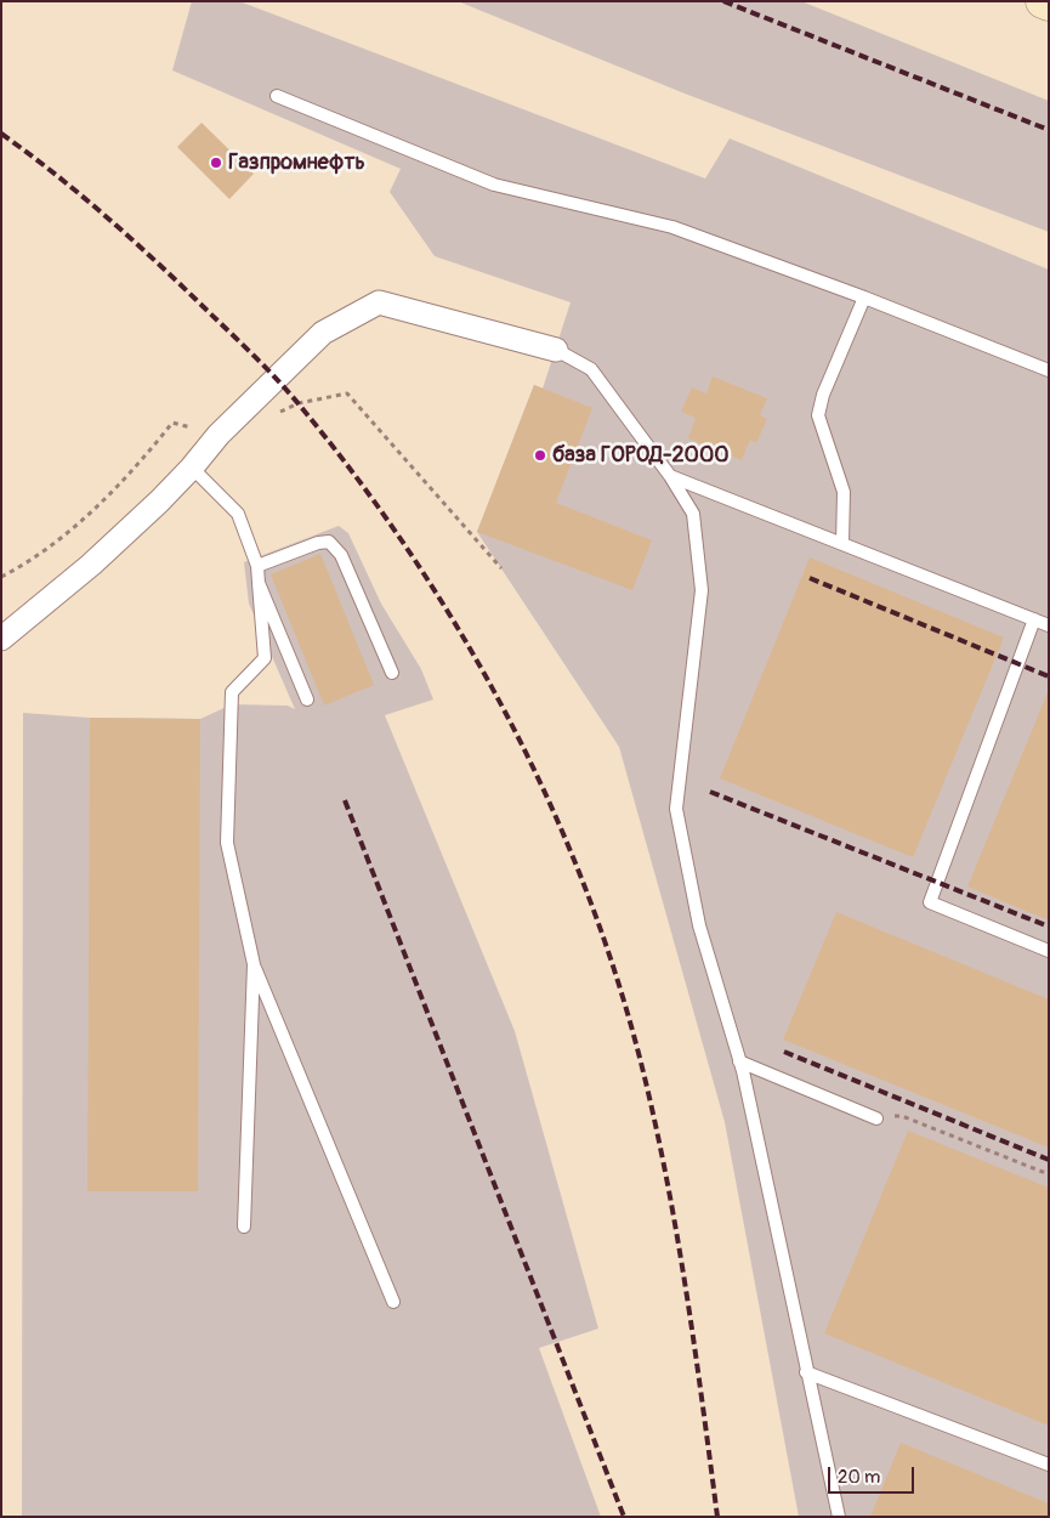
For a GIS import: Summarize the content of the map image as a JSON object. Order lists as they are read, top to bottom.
{
  "places": ["Газпромнефть", "база ГОРОД-2000"],
  "scale_bar": "20 m"
}
